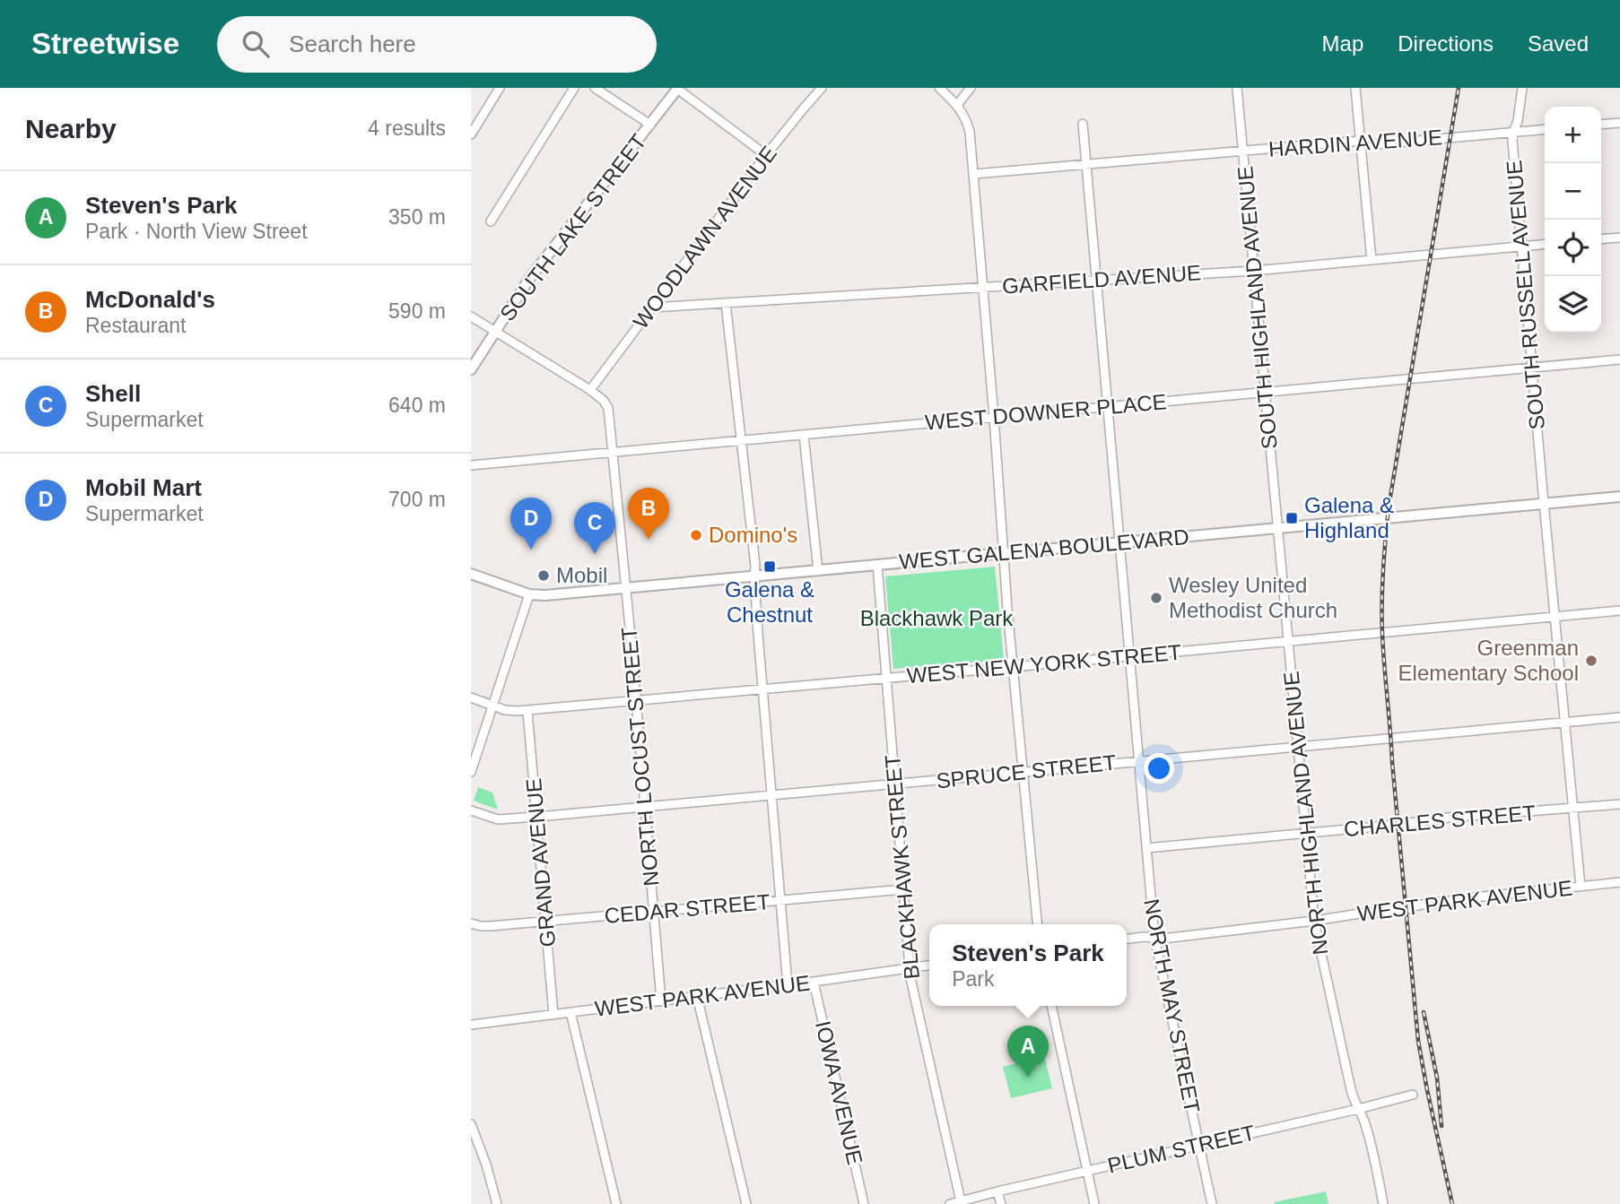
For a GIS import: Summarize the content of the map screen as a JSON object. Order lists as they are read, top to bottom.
{
  "streets": {
    "main road": ["SOUTH LAKE STREET", "WEST GALENA BOULEVARD"],
    "street": [
      "HARDIN AVENUE",
      "WOODLAWN AVENUE",
      "GARFIELD AVENUE",
      "SOUTH RUSSELL AVENUE",
      "SOUTH HIGHLAND AVENUE",
      "WEST DOWNER PLACE",
      "WEST NEW YORK STREET",
      "NORTH LOCUST STREET",
      "SPRUCE STREET",
      "NORTH HIGHLAND AVENUE",
      "CHARLES STREET",
      "GRAND AVENUE",
      "BLACKHAWK STREET",
      "WEST PARK AVENUE",
      "CEDAR STREET",
      "NORTH MAY STREET",
      "IOWA AVENUE",
      "PLUM STREET"
    ]
  },
  "crossings": [
    ["HARDIN AVENUE", "SOUTH RUSSELL AVENUE"],
    ["HARDIN AVENUE", "SOUTH HIGHLAND AVENUE"],
    ["HARDIN AVENUE", "NORTH MAY STREET"],
    ["WOODLAWN AVENUE", "GARFIELD AVENUE"],
    ["WOODLAWN AVENUE", "NORTH LOCUST STREET"],
    ["GARFIELD AVENUE", "SOUTH RUSSELL AVENUE"],
    ["GARFIELD AVENUE", "SOUTH HIGHLAND AVENUE"],
    ["GARFIELD AVENUE", "NORTH MAY STREET"],
    ["SOUTH RUSSELL AVENUE", "WEST DOWNER PLACE"],
    ["SOUTH RUSSELL AVENUE", "WEST GALENA BOULEVARD"],
    ["SOUTH RUSSELL AVENUE", "WEST NEW YORK STREET"],
    ["SOUTH RUSSELL AVENUE", "SPRUCE STREET"],
    ["SOUTH RUSSELL AVENUE", "CHARLES STREET"],
    ["SOUTH RUSSELL AVENUE", "WEST PARK AVENUE"],
    ["SOUTH HIGHLAND AVENUE", "WEST DOWNER PLACE"],
    ["SOUTH HIGHLAND AVENUE", "WEST GALENA BOULEVARD"],
    ["SOUTH HIGHLAND AVENUE", "NORTH HIGHLAND AVENUE"],
    ["WEST DOWNER PLACE", "NORTH LOCUST STREET"],
    ["WEST DOWNER PLACE", "NORTH MAY STREET"],
    ["WEST GALENA BOULEVARD", "NORTH LOCUST STREET"],
    ["WEST GALENA BOULEVARD", "NORTH HIGHLAND AVENUE"],
    ["WEST GALENA BOULEVARD", "BLACKHAWK STREET"],
    ["WEST GALENA BOULEVARD", "NORTH MAY STREET"],
    ["WEST NEW YORK STREET", "NORTH LOCUST STREET"],
    ["WEST NEW YORK STREET", "NORTH HIGHLAND AVENUE"],
    ["WEST NEW YORK STREET", "GRAND AVENUE"],
    ["WEST NEW YORK STREET", "BLACKHAWK STREET"],
    ["WEST NEW YORK STREET", "NORTH MAY STREET"],
    ["NORTH LOCUST STREET", "SPRUCE STREET"],
    ["NORTH LOCUST STREET", "WEST PARK AVENUE"],
    ["NORTH LOCUST STREET", "CEDAR STREET"],
    ["SPRUCE STREET", "NORTH HIGHLAND AVENUE"],
    ["SPRUCE STREET", "GRAND AVENUE"],
    ["SPRUCE STREET", "BLACKHAWK STREET"],
    ["SPRUCE STREET", "NORTH MAY STREET"],
    ["NORTH HIGHLAND AVENUE", "CHARLES STREET"],
    ["NORTH HIGHLAND AVENUE", "WEST PARK AVENUE"],
    ["NORTH HIGHLAND AVENUE", "PLUM STREET"],
    ["CHARLES STREET", "NORTH MAY STREET"],
    ["GRAND AVENUE", "WEST PARK AVENUE"],
    ["GRAND AVENUE", "CEDAR STREET"],
    ["BLACKHAWK STREET", "WEST PARK AVENUE"],
    ["BLACKHAWK STREET", "CEDAR STREET"],
    ["BLACKHAWK STREET", "PLUM STREET"],
    ["WEST PARK AVENUE", "NORTH MAY STREET"],
    ["WEST PARK AVENUE", "IOWA AVENUE"],
    ["NORTH MAY STREET", "PLUM STREET"]
  ],
  "parks": ["Blackhawk Park"],
  "places": {
    "transit": ["Galena & Highland", "Galena & Chestnut"],
    "other": [
      "Domino's",
      "Mobil",
      "Wesley United Methodist Church",
      "Greenman Elementary School"
    ]
  },
  "page": {
    "header": "Streetwise",
    "search": "Search here",
    "nav": ["Map", "Directions", "Saved"],
    "heading": ["Nearby", "4 results"],
    "map_buttons": ["+", "−"],
    "list": [
      {
        "mark": "A",
        "name": "Steven's Park",
        "note": "Park · North View Street",
        "value": "350 m"
      },
      {
        "mark": "B",
        "name": "McDonald's",
        "note": "Restaurant",
        "value": "590 m"
      },
      {
        "mark": "C",
        "name": "Shell",
        "note": "Supermarket",
        "value": "640 m"
      },
      {
        "mark": "D",
        "name": "Mobil Mart",
        "note": "Supermarket",
        "value": "700 m"
      }
    ],
    "pins": [
      "B",
      "D",
      "C",
      "A"
    ],
    "popup": ["Steven's Park", "Park"]
  }
}
